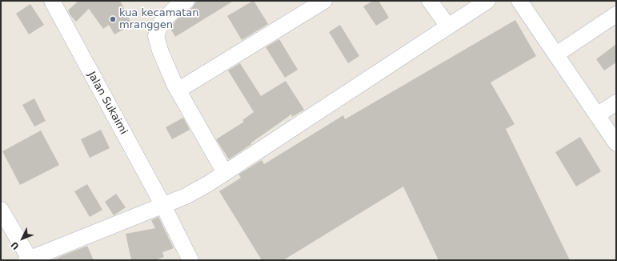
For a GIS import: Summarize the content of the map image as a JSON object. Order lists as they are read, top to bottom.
{
  "streets": {
    "street": ["Jalan Sukaimi"]
  },
  "places": ["kua kecamatan mranggen"],
  "north": "bottom left"
}
